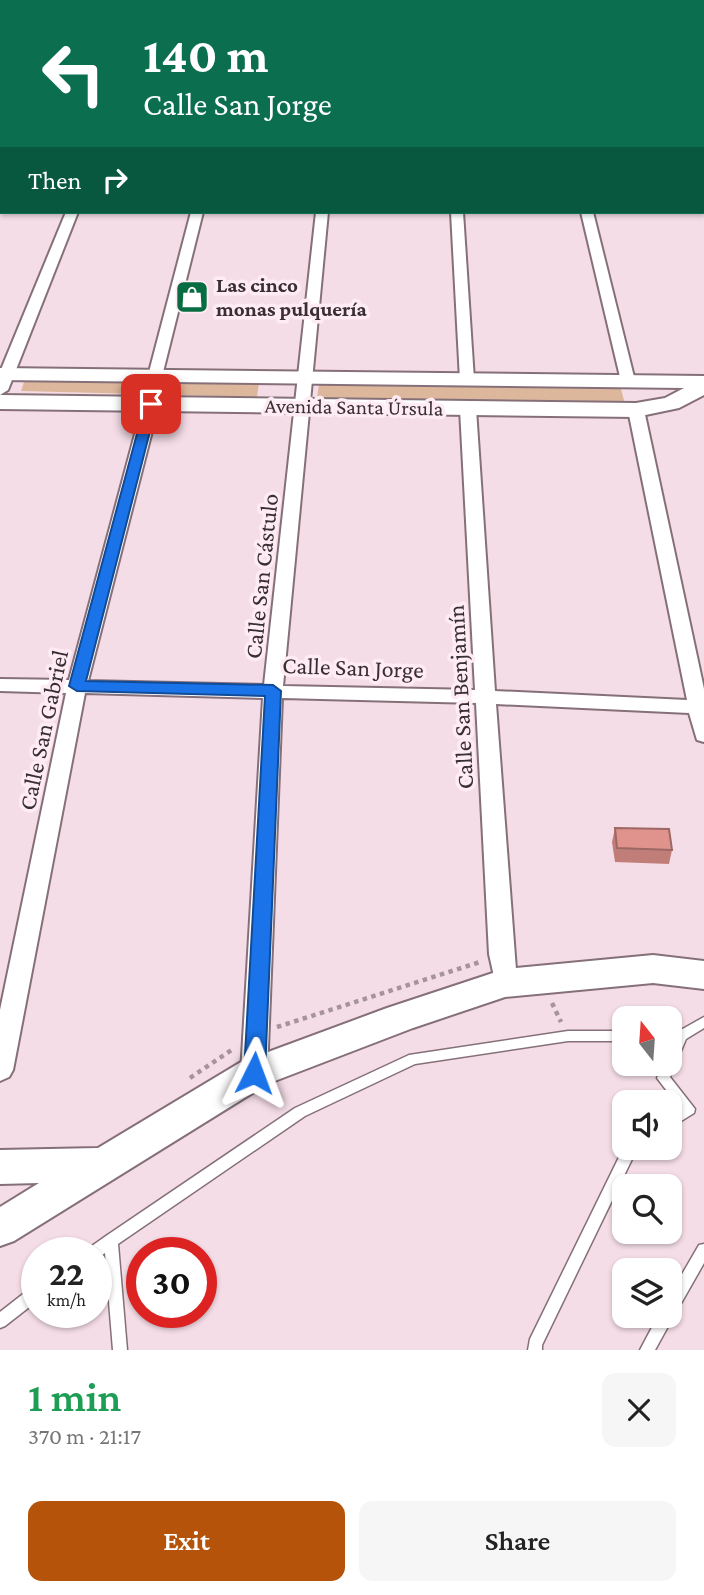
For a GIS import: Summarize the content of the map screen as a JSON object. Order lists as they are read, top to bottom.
{
  "streets": {
    "street": [
      "Avenida Santa Úrsula",
      "Calle San Cástulo",
      "Calle San Jorge",
      "Calle San Benjamín",
      "Calle San Gabriel"
    ]
  },
  "crossings": [
    ["Avenida Santa Úrsula", "Calle San Cástulo"],
    ["Avenida Santa Úrsula", "Calle San Benjamín"],
    ["Avenida Santa Úrsula", "Calle San Gabriel"],
    ["Calle San Cástulo", "Calle San Jorge"],
    ["Calle San Jorge", "Calle San Benjamín"],
    ["Calle San Jorge", "Calle San Gabriel"]
  ],
  "places": {
    "shop": ["Las cinco monas pulquería"]
  },
  "north": "top",
  "page": {
    "turn": ["140 m", "Calle San Jorge"],
    "then": "Then",
    "speed": "22 km/h",
    "limit": "30",
    "heading": ["1 min", "370 m · 21:17"],
    "buttons": ["Exit", "Share"]
  }
}
